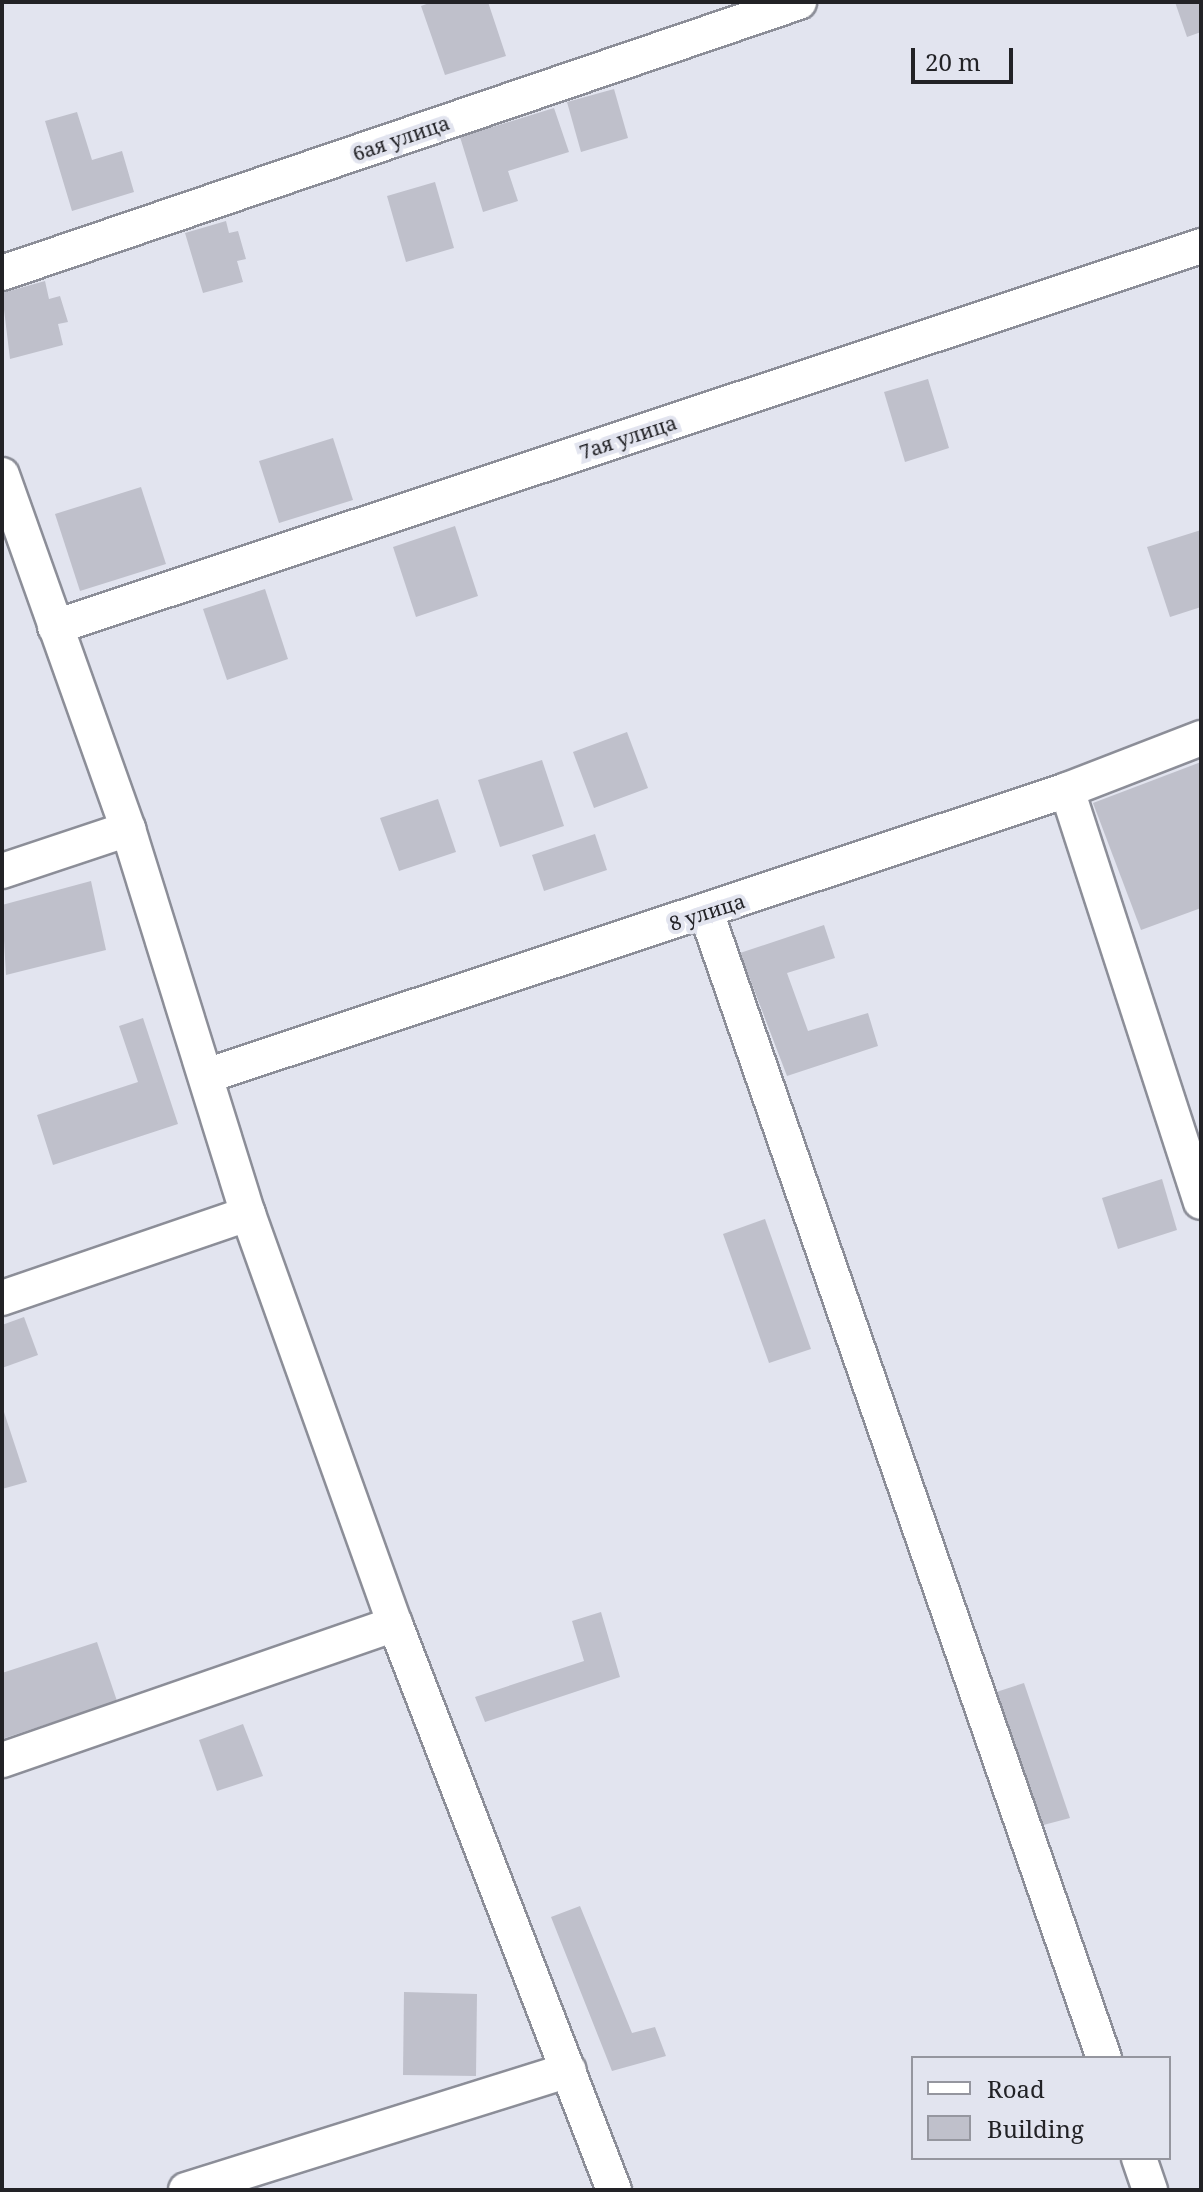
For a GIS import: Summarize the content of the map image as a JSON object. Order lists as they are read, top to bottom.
{
  "streets": {
    "street": ["6ая улица", "7ая улица", "8 улица"]
  },
  "legend": ["Road", "Building"],
  "scale_bar": "20 m"
}
